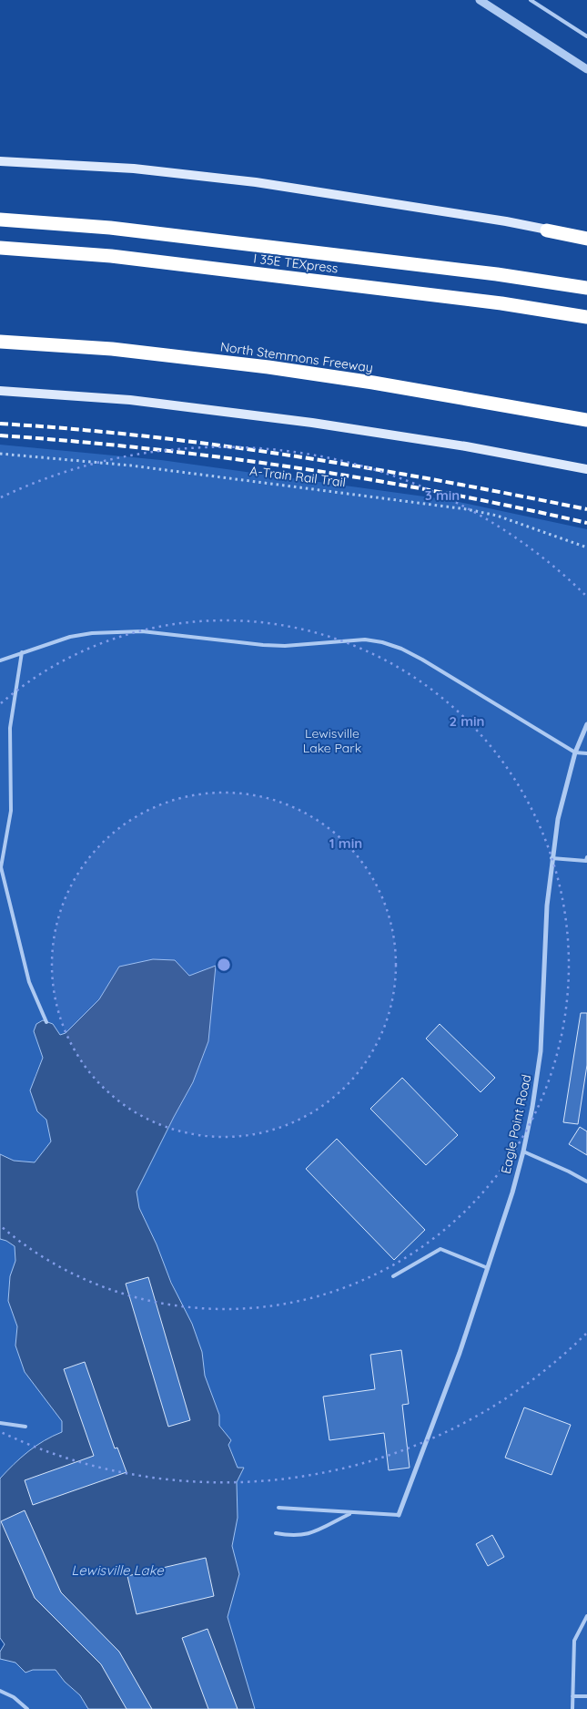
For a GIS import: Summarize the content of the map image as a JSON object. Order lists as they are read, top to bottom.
{
  "streets": {
    "highway": ["I 35E TEXpress", "North Stemmons Freeway"],
    "street": ["Eagle Point Road"],
    "path": ["A-Train Rail Trail"]
  },
  "water": ["Lewisville Lake"],
  "parks": ["Lewisville Lake Park"],
  "rings": ["3 min", "2 min", "1 min"]
}
